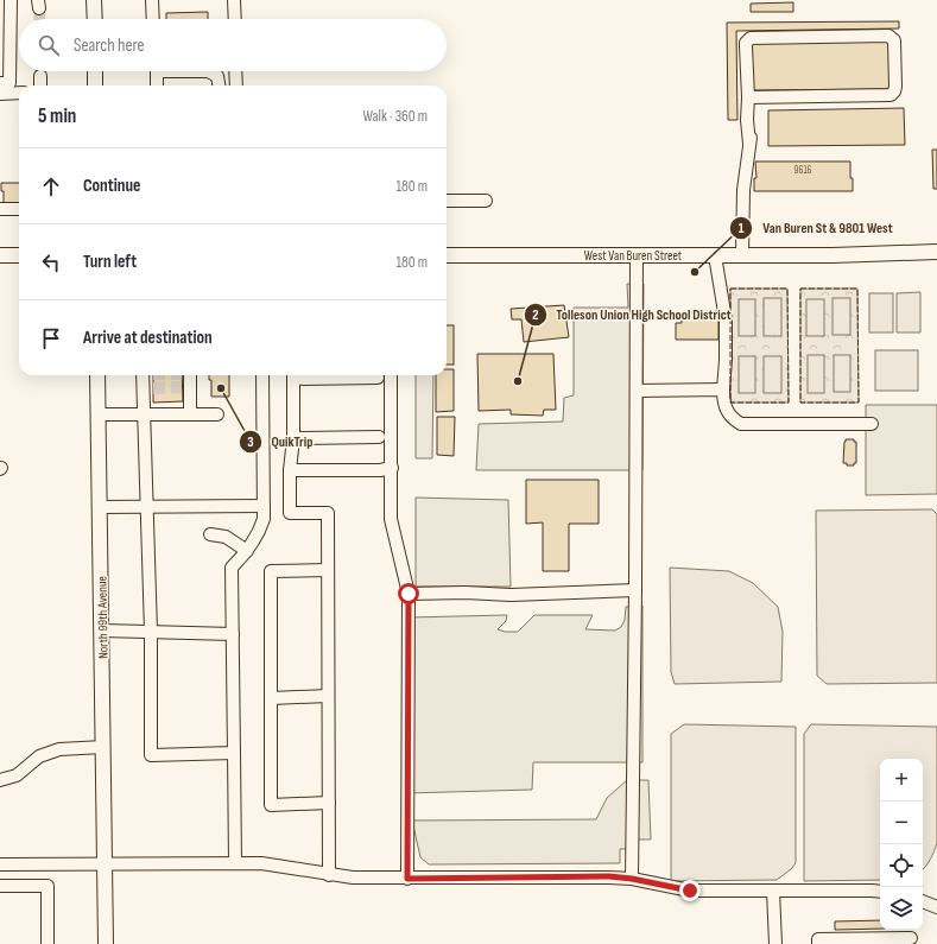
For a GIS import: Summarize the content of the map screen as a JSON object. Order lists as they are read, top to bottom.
{
  "streets": {
    "main road": ["West Van Buren Street", "North 99th Avenue"]
  },
  "places": ["Van Buren St & 9801 West", "Tolleson Union High School District", "QuikTrip"],
  "house_numbers": ["9616"],
  "page": {
    "search": "Search here",
    "heading": ["5 min", "Walk · 360 m"],
    "list": [
      ["Continue", "180 m"],
      ["Turn left", "180 m"],
      "Arrive at destination"
    ],
    "map_buttons": ["+", "−"]
  }
}
